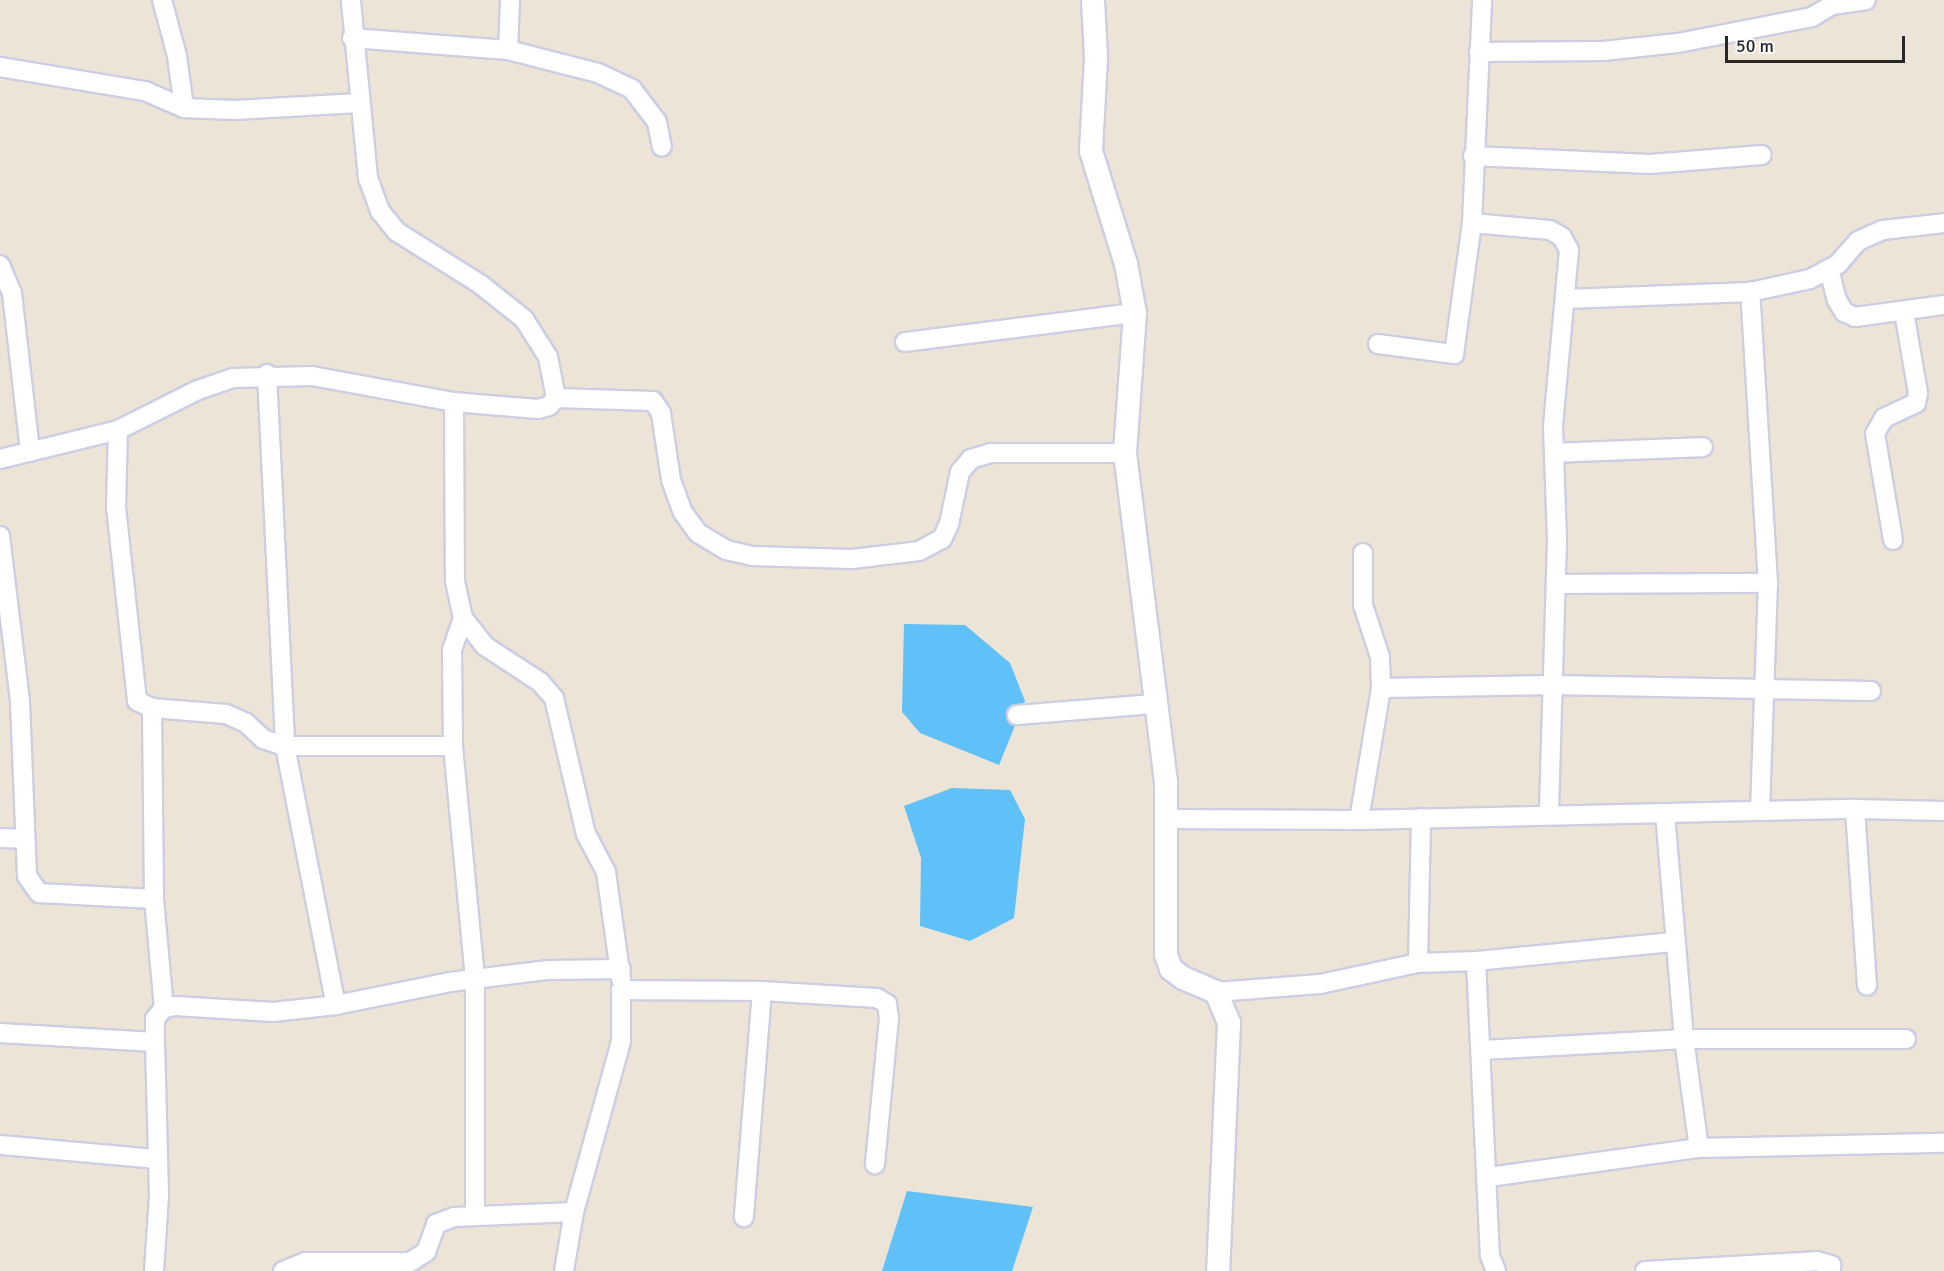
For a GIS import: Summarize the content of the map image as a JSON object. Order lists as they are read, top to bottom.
{
  "scale_bar": "50 m"
}
